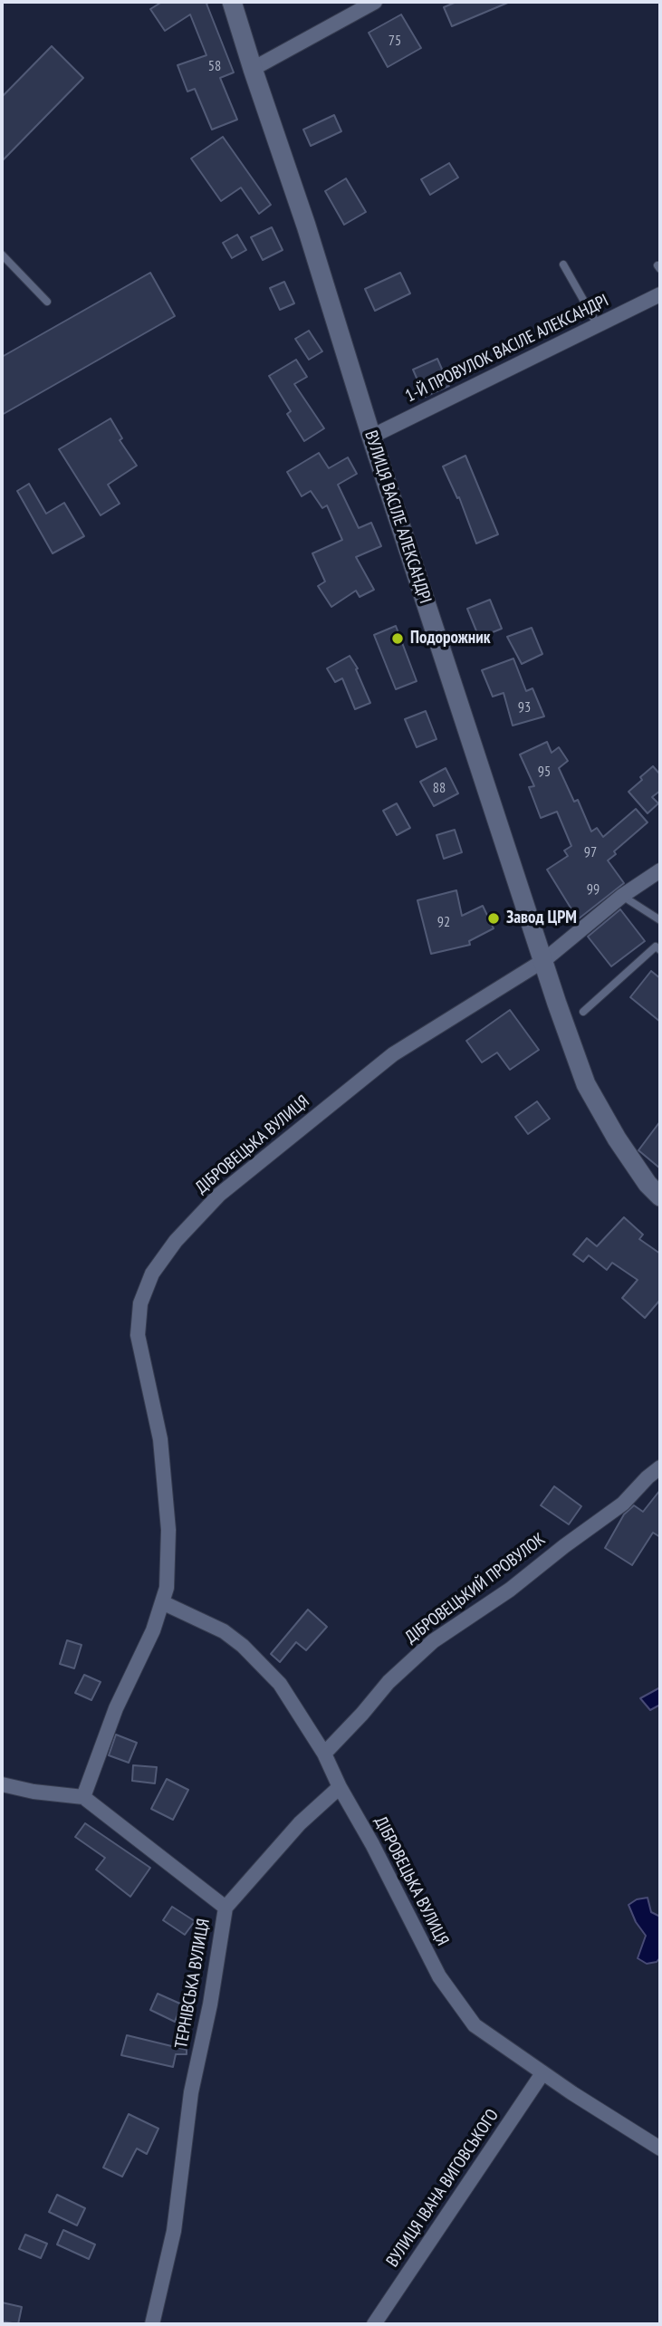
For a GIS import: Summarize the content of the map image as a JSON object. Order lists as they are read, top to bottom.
{
  "streets": {
    "main road": ["ВУЛИЦЯ ВАСІЛЕ АЛЕКСАНДРІ"],
    "street": [
      "1-Й ПРОВУЛОК ВАСІЛЕ АЛЕКСАНДРІ",
      "ДІБРОВЕЦЬКА ВУЛИЦЯ",
      "ДІБРОВЕЦЬКИЙ ПРОВУЛОК",
      "ТЕРНІВСЬКА ВУЛИЦЯ",
      "ВУЛИЦЯ ІВАНА ВИГОВСЬКОГО"
    ]
  },
  "crossings": [
    ["1-Й ПРОВУЛОК ВАСІЛЕ АЛЕКСАНДРІ", "ВУЛИЦЯ ВАСІЛЕ АЛЕКСАНДРІ"],
    ["ВУЛИЦЯ ВАСІЛЕ АЛЕКСАНДРІ", "ДІБРОВЕЦЬКА ВУЛИЦЯ"],
    ["ДІБРОВЕЦЬКА ВУЛИЦЯ", "ДІБРОВЕЦЬКИЙ ПРОВУЛОК"],
    ["ДІБРОВЕЦЬКА ВУЛИЦЯ", "ТЕРНІВСЬКА ВУЛИЦЯ"],
    ["ДІБРОВЕЦЬКА ВУЛИЦЯ", "ВУЛИЦЯ ІВАНА ВИГОВСЬКОГО"]
  ],
  "places": ["Подорожник", "Завод ЦРМ"],
  "house_numbers": [
    "75",
    "58",
    "93",
    "95",
    "88",
    "97",
    "99",
    "92"
  ]
}
